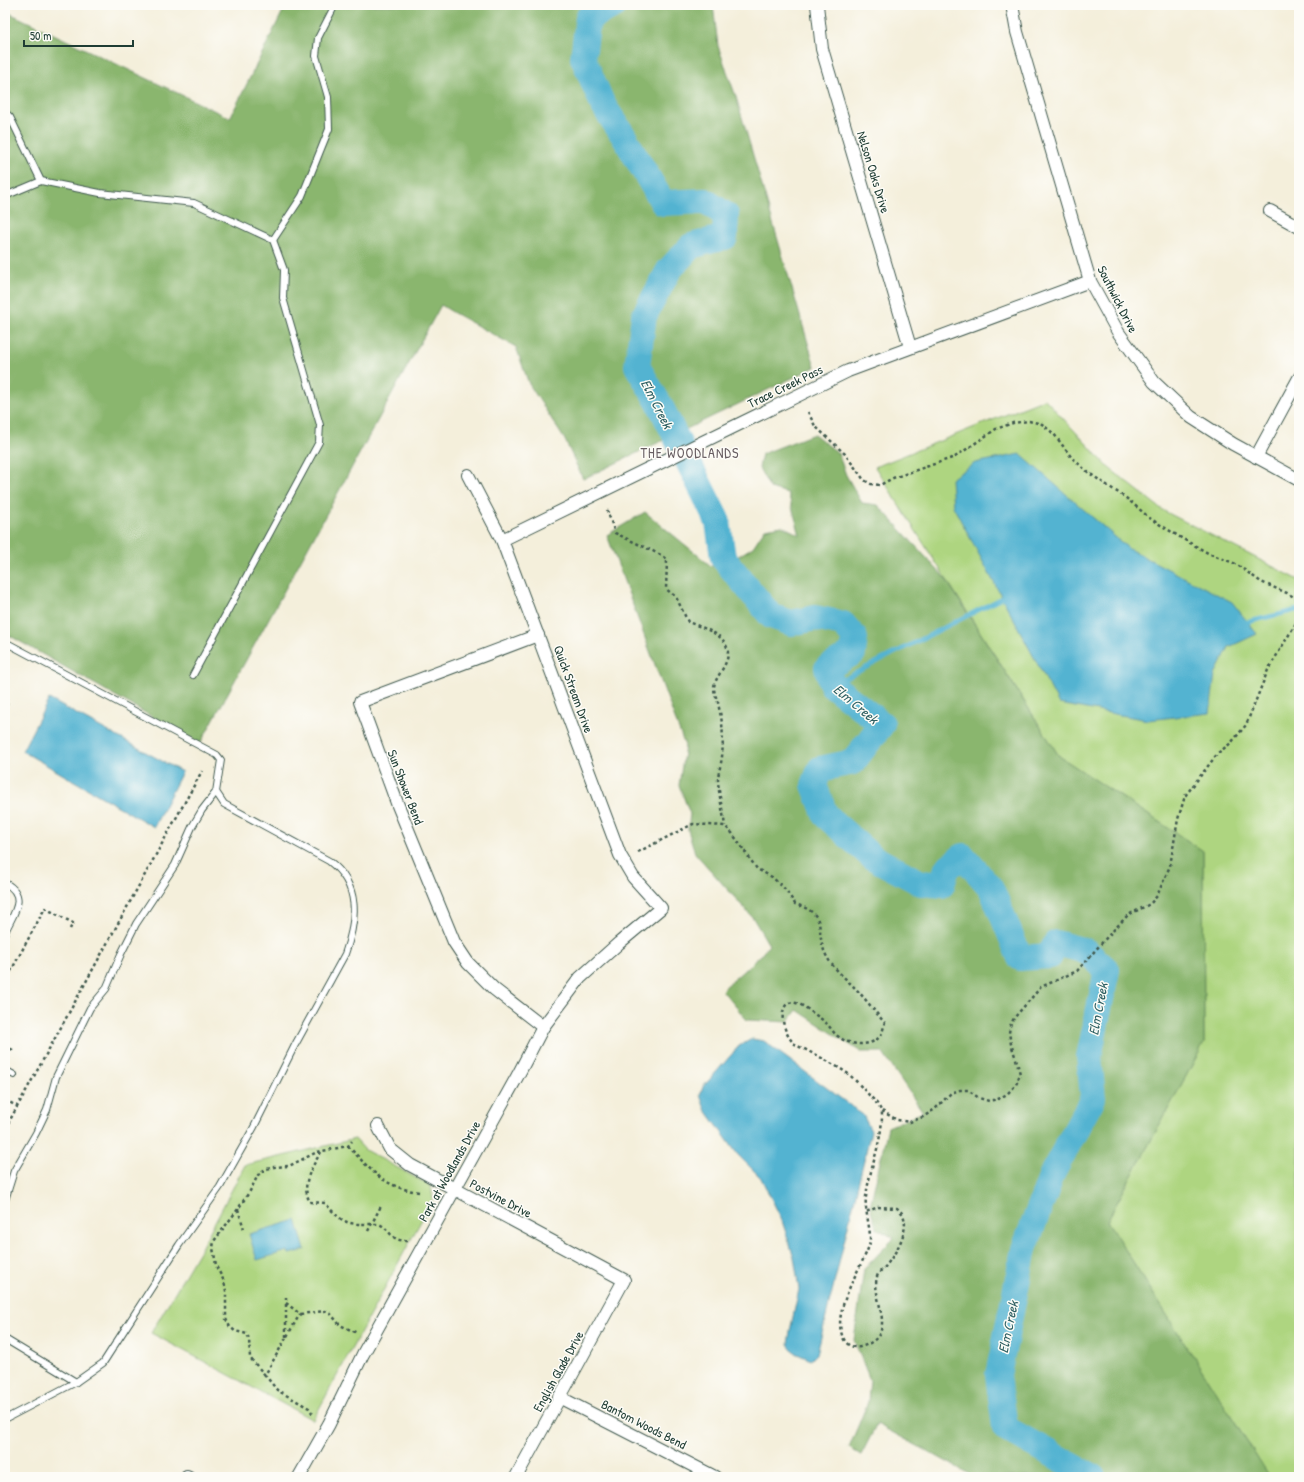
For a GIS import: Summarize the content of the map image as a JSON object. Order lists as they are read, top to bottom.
{
  "streets": {
    "street": [
      "Nelson Oaks Drive",
      "Southwick Drive",
      "Trace Creek Pass",
      "Quick Stream Drive",
      "Sun Shower Bend",
      "Park at Woodlands Drive",
      "Postvine Drive",
      "English Glade Drive",
      "Bantom Woods Bend"
    ]
  },
  "crossings": [
    ["Nelson Oaks Drive", "Trace Creek Pass"],
    ["Southwick Drive", "Trace Creek Pass"],
    ["Trace Creek Pass", "Quick Stream Drive"],
    ["Quick Stream Drive", "Sun Shower Bend"],
    ["Quick Stream Drive", "Park at Woodlands Drive"],
    ["Sun Shower Bend", "Park at Woodlands Drive"],
    ["Park at Woodlands Drive", "Postvine Drive"],
    ["Postvine Drive", "English Glade Drive"],
    ["English Glade Drive", "Bantom Woods Bend"]
  ],
  "districts": ["THE WOODLANDS"],
  "water": ["Elm Creek"],
  "scale_bar": "50 m"
}
